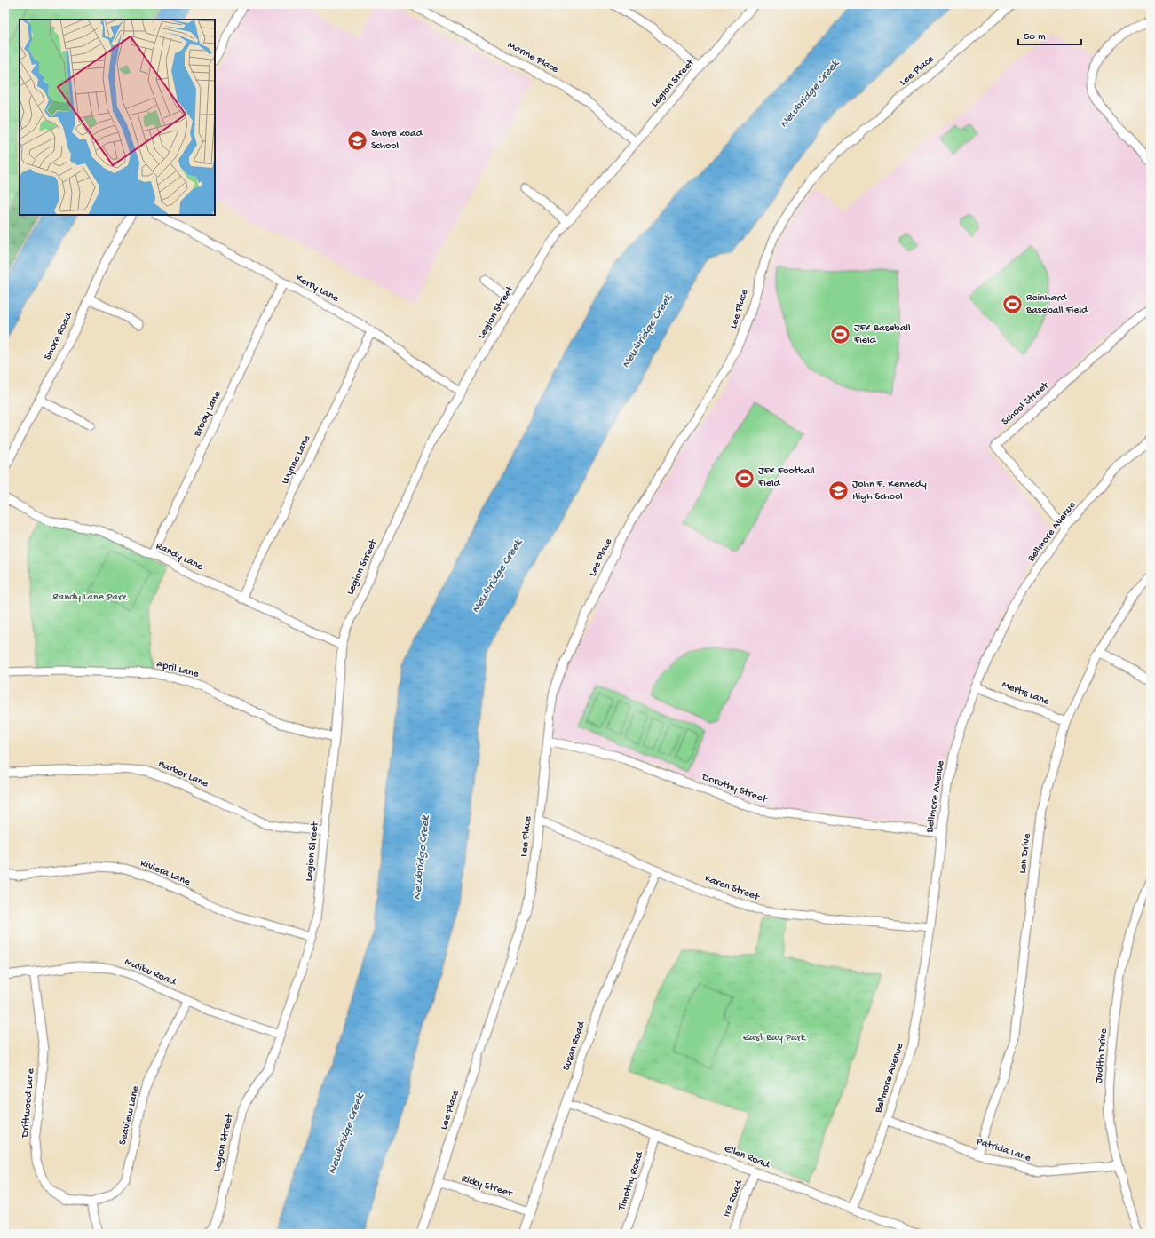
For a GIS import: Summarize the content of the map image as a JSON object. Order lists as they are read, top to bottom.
{
  "streets": {
    "street": [
      "Marine Place",
      "Lee Place",
      "Legion Street",
      "Kerry Lane",
      "Shore Road",
      "School Street",
      "Brody Lane",
      "Wynne Lane",
      "Bellmore Avenue",
      "Randy Lane",
      "April Lane",
      "Mertis Lane",
      "Harbor Lane",
      "Dorothy Street",
      "Len Drive",
      "Riviera Lane",
      "Karen Street",
      "Malibu Road",
      "Susan Road",
      "Judith Drive",
      "Driftwood Lane",
      "Seaview Lane",
      "Patricia Lane",
      "Ellen Road",
      "Timothy Road",
      "Ricky Street",
      "Ira Road"
    ]
  },
  "crossings": [
    ["Marine Place", "Legion Street"],
    ["Lee Place", "Dorothy Street"],
    ["Lee Place", "Karen Street"],
    ["Lee Place", "Ricky Street"],
    ["Legion Street", "Kerry Lane"],
    ["Legion Street", "Randy Lane"],
    ["Legion Street", "April Lane"],
    ["Legion Street", "Harbor Lane"],
    ["Legion Street", "Riviera Lane"],
    ["Legion Street", "Malibu Road"],
    ["Kerry Lane", "Brody Lane"],
    ["Kerry Lane", "Wynne Lane"],
    ["School Street", "Bellmore Avenue"],
    ["Brody Lane", "Randy Lane"],
    ["Wynne Lane", "Randy Lane"],
    ["Bellmore Avenue", "Mertis Lane"],
    ["Bellmore Avenue", "Dorothy Street"],
    ["Bellmore Avenue", "Karen Street"],
    ["Bellmore Avenue", "Patricia Lane"],
    ["Bellmore Avenue", "Ellen Road"],
    ["Mertis Lane", "Len Drive"],
    ["Len Drive", "Patricia Lane"],
    ["Karen Street", "Susan Road"],
    ["Malibu Road", "Driftwood Lane"],
    ["Malibu Road", "Seaview Lane"],
    ["Susan Road", "Ellen Road"],
    ["Susan Road", "Ricky Street"],
    ["Judith Drive", "Patricia Lane"],
    ["Driftwood Lane", "Seaview Lane"],
    ["Ellen Road", "Timothy Road"],
    ["Ellen Road", "Ira Road"]
  ],
  "water": ["Newbridge Creek"],
  "parks": ["Randy Lane Park", "East Bay Park"],
  "places": {
    "school or university": ["Shore Road School", "John F. Kennedy High School"],
    "sports": ["Reinhard Baseball Field", "JFK Baseball Field", "JFK Football Field"]
  },
  "scale_bar": "50 m"
}
